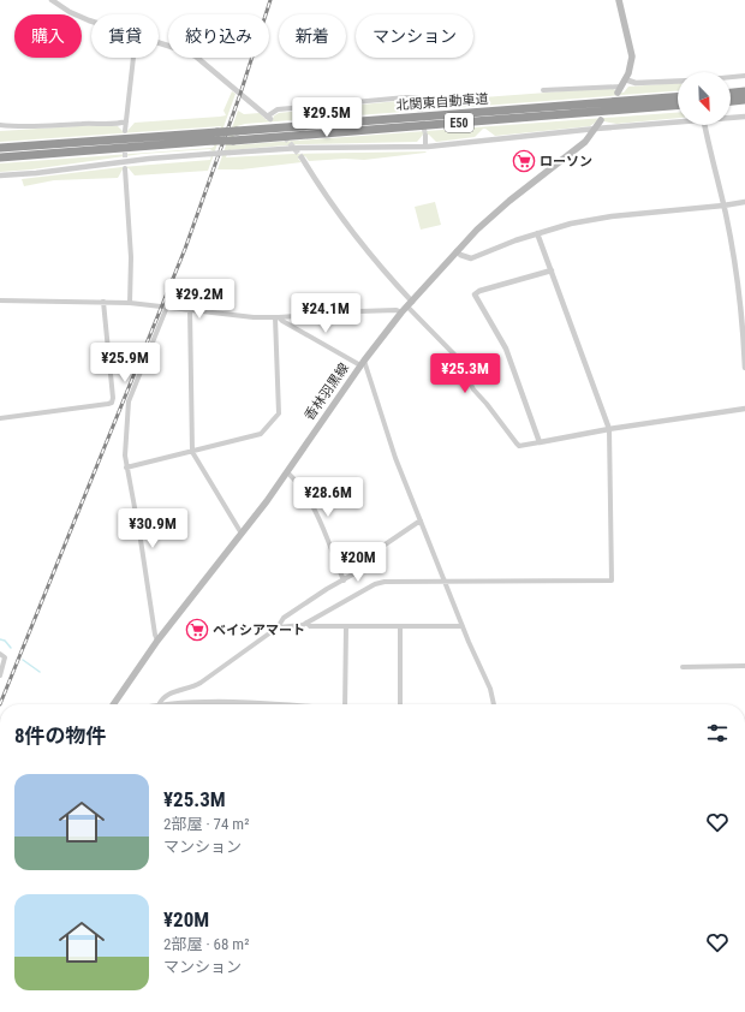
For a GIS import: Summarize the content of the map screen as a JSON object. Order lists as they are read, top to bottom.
{
  "streets": {
    "highway": ["北関東自動車道", "E50"],
    "main road": ["香林羽黒線"]
  },
  "places": {
    "supermarket": ["ローソン", "ベイシアマート"]
  },
  "north": "bottom right",
  "page": {
    "chip": [
      "購入",
      "賃貸",
      "絞り込み",
      "新着",
      "マンション"
    ],
    "price": [
      "¥29.5M",
      "¥29.2M",
      "¥24.1M",
      "¥25.9M",
      "¥25.3M",
      "¥28.6M",
      "¥30.9M",
      "¥20M"
    ],
    "heading": "8件の物件",
    "list": [
      {
        "name": "¥25.3M",
        "note": "2部屋 · 74 m² · マンション"
      },
      {
        "name": "¥20M",
        "note": "2部屋 · 68 m² · マンション"
      }
    ]
  }
}
